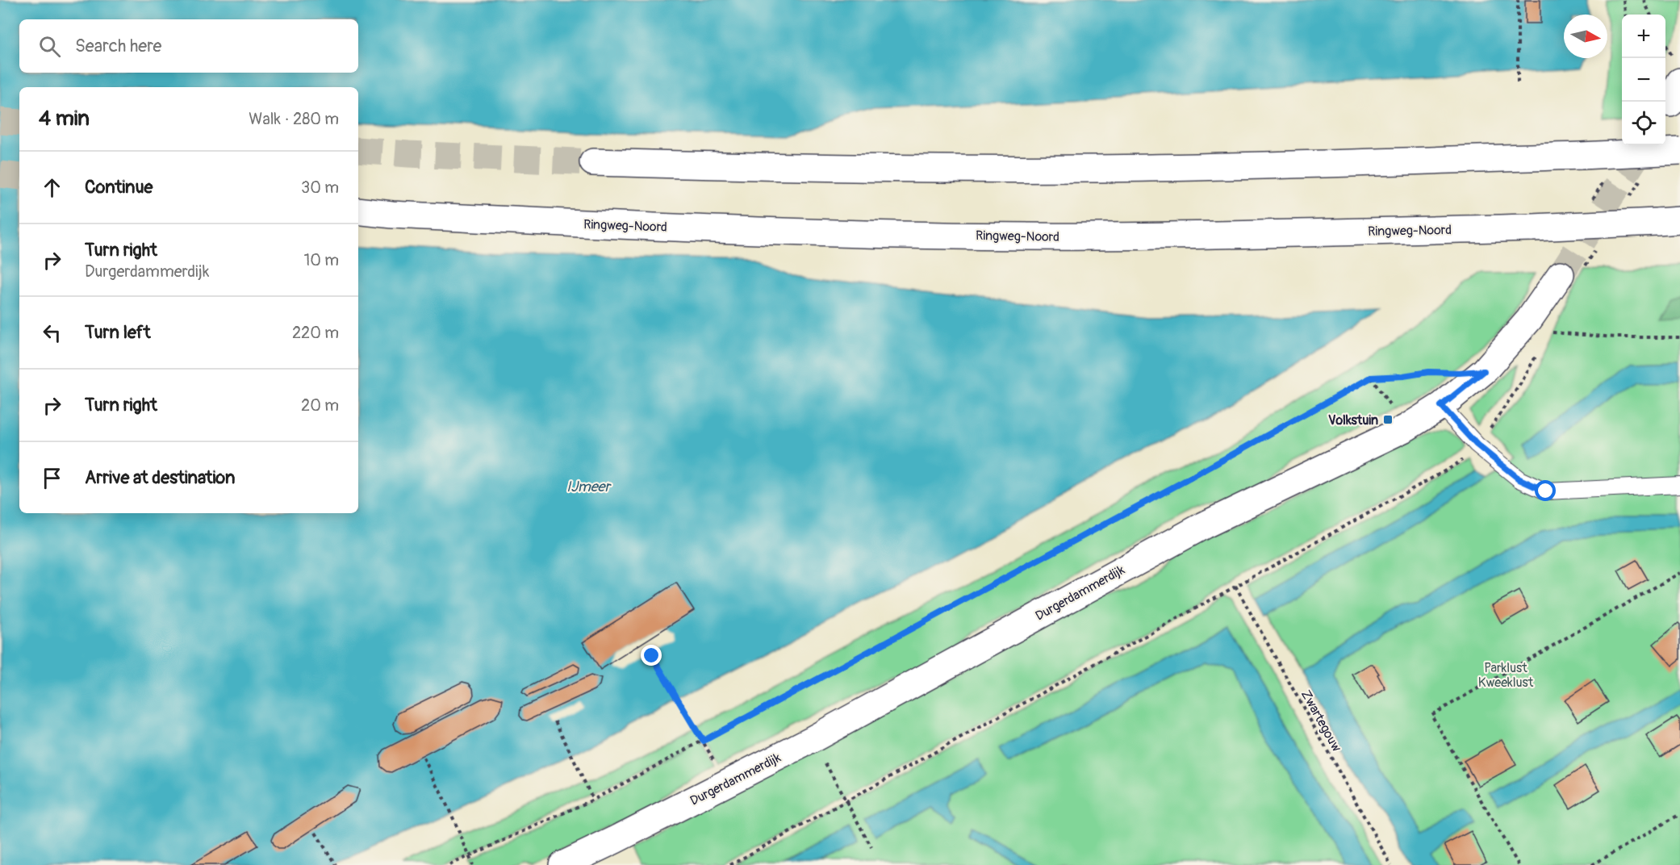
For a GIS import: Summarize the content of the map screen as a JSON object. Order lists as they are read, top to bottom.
{
  "streets": {
    "main road": ["Ringweg-Noord", "Durgerdammerdijk"],
    "path": ["Zwartegouw"]
  },
  "water": ["IJmeer"],
  "parks": ["Parklust Kweeklust"],
  "places": {
    "transit": ["Volkstuin"]
  },
  "north": "right",
  "page": {
    "map_buttons": ["+", "−"],
    "search": "Search here",
    "heading": ["4 min", "Walk · 280 m"],
    "list": [
      ["Continue", "30 m"],
      ["Turn right", "Durgerdammerdijk", "10 m"],
      ["Turn left", "220 m"],
      ["Turn right", "20 m"],
      "Arrive at destination"
    ]
  }
}
